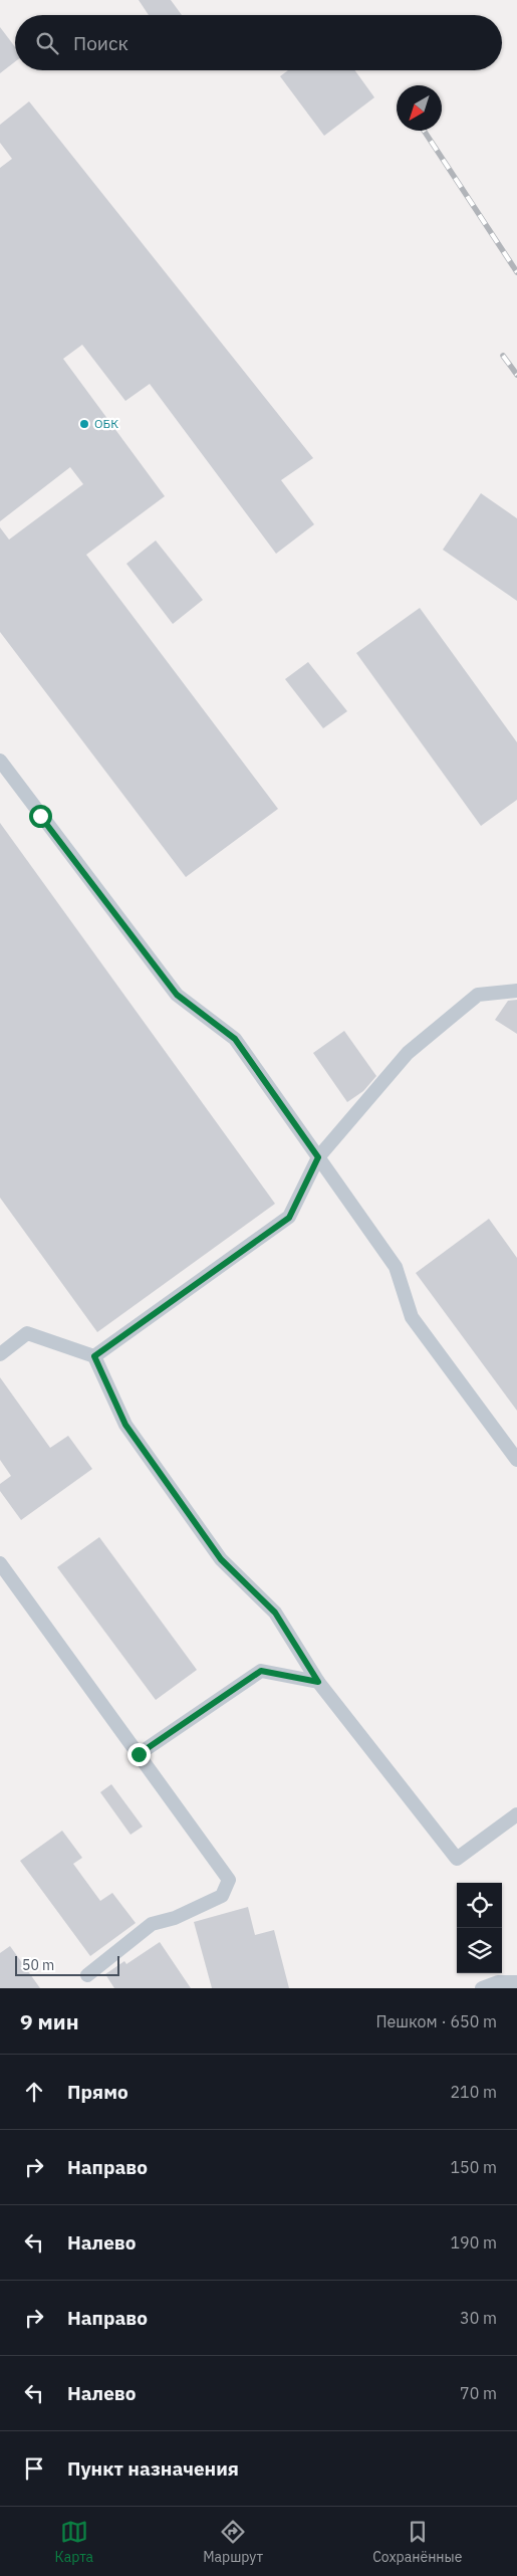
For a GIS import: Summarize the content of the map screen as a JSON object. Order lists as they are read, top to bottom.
{
  "places": ["ОБК"],
  "scale_bar": "50 m",
  "north": "bottom left",
  "page": {
    "search": "Поиск",
    "scale": "50 m",
    "heading": ["9 мин", "Пешком · 650 m"],
    "list": [
      ["Прямо", "210 m"],
      ["Направо", "150 m"],
      ["Налево", "190 m"],
      ["Направо", "30 m"],
      ["Налево", "70 m"],
      "Пункт назначения"
    ],
    "nav": ["Карта", "Маршрут", "Сохранённые"]
  }
}
